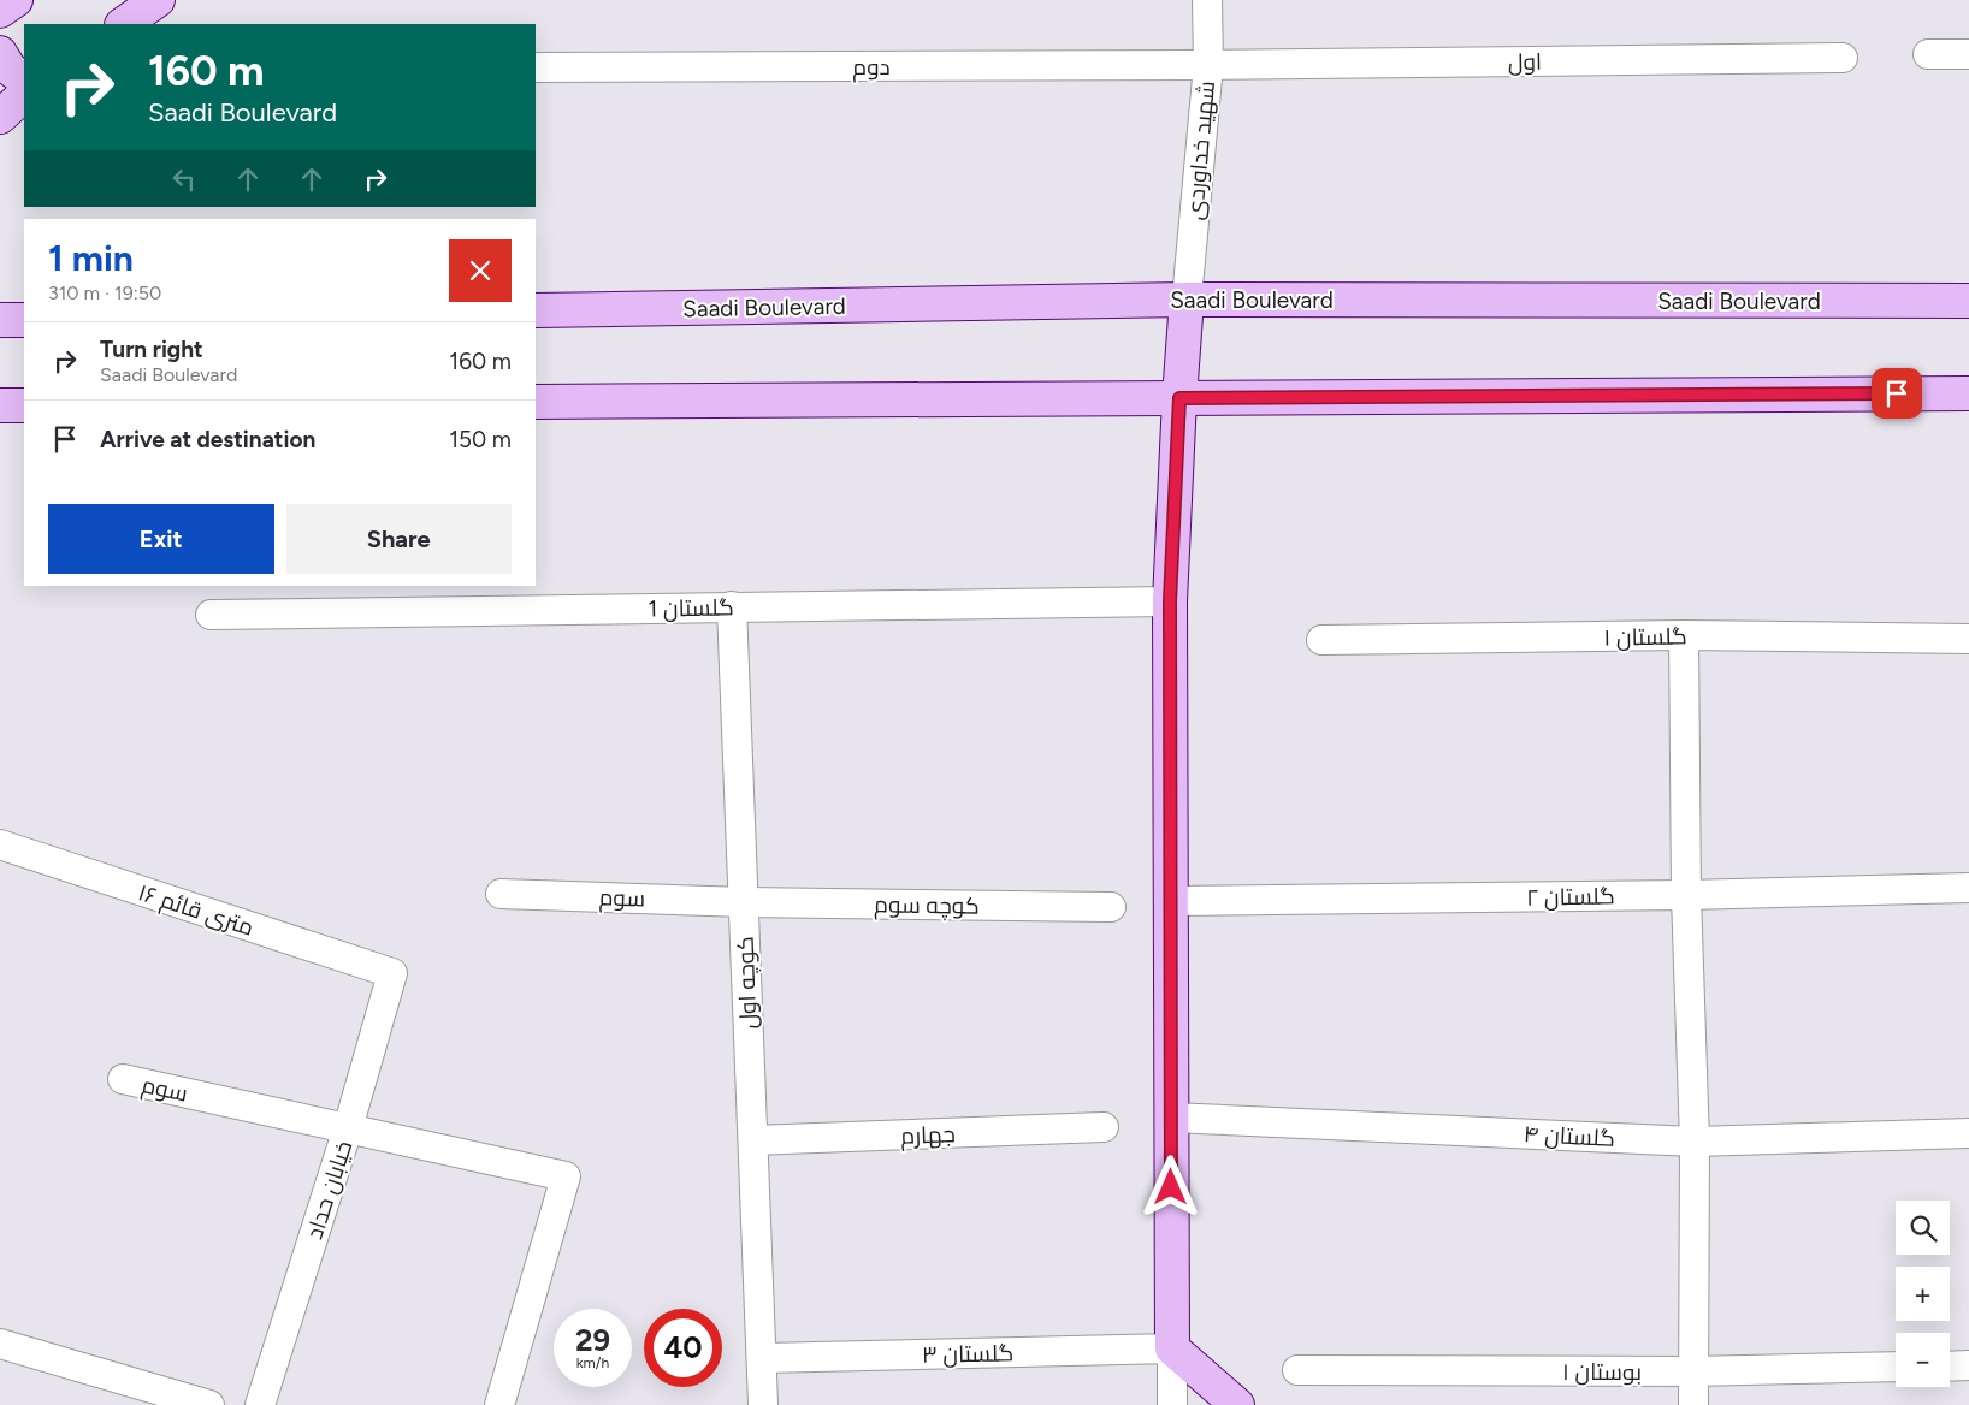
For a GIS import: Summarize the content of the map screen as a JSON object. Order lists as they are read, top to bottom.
{
  "streets": {
    "main road": ["Saadi Boulevard"],
    "street": [
      "اول",
      "دوم",
      "شهید خداوردی",
      "گلستان 1",
      "گلستان ۱",
      "گلستان ۲",
      "سوم",
      "کوچه سوم",
      "۱۶ متری قائم",
      "کوچه اول",
      "جهارم",
      "گلستان ۴",
      "خیابان حداد",
      "گلستان ۳",
      "بوستان ۱"
    ]
  },
  "crossings": [
    ["اول", "دوم"],
    ["اول", "شهید خداوردی"],
    ["دوم", "شهید خداوردی"],
    ["شهید خداوردی", "Saadi Boulevard"],
    ["گلستان 1", "کوچه اول"],
    ["سوم", "کوچه سوم"],
    ["سوم", "کوچه اول"],
    ["سوم", "خیابان حداد"],
    ["کوچه سوم", "کوچه اول"],
    ["۱۶ متری قائم", "خیابان حداد"],
    ["کوچه اول", "جهارم"],
    ["کوچه اول", "گلستان ۳"]
  ],
  "page": {
    "turn": ["160 m", "Saadi Boulevard"],
    "heading": ["1 min", "310 m · 19:50"],
    "list": [
      {
        "name": "Turn right",
        "note": "Saadi Boulevard",
        "value": "160 m"
      },
      {
        "name": "Arrive at destination",
        "value": "150 m"
      }
    ],
    "buttons": ["Exit", "Share"],
    "map_buttons": ["+", "−"],
    "speed": "29 km/h",
    "limit": "40"
  }
}
